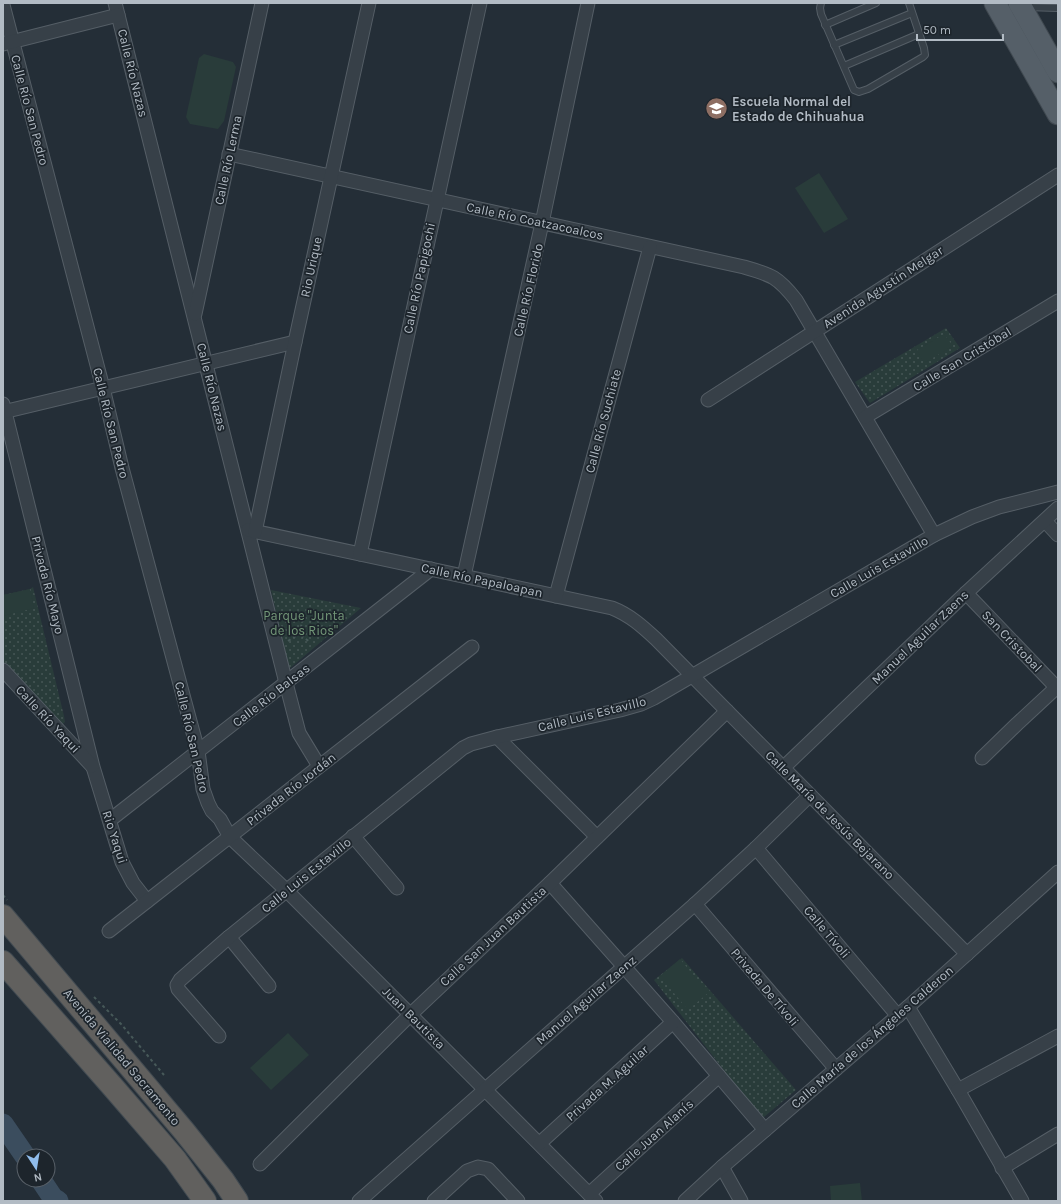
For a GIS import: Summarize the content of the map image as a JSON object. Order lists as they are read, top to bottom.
{
  "streets": {
    "highway": ["Avenida Vialidad Sacramento"],
    "street": [
      "Calle Río Nazas",
      "Calle Río San Pedro",
      "Calle Río Lerma",
      "Calle Río Coatzacoalcos",
      "Rio Urique",
      "Calle Río Papigochi",
      "Avenida Agustín Melgar",
      "Calle Río Florido",
      "Calle San Cristóbal",
      "Calle Río Suchiate",
      "Calle Luis Estavillo",
      "Calle Río Papaloapan",
      "Privada Río Mayo",
      "Manuel Aguilar Zaens",
      "San Cristobal",
      "Calle Río Balsas",
      "Calle Río Yaqui",
      "Privada Río Jordán",
      "Calle María de Jesús Bejarano",
      "Rio Yaqui",
      "Calle Tívoli",
      "Calle San Juan Bautista",
      "Privada De Tívoli",
      "Manuel Aguilar Zaenz",
      "Juan Bautista",
      "Calle María de los Ángeles Calderon",
      "Privada M. Aguilar",
      "Calle Juan Alanís"
    ]
  },
  "crossings": [
    ["Calle Río Nazas", "Calle Río Lerma"],
    ["Calle Río Nazas", "Rio Urique"],
    ["Calle Río Nazas", "Calle Río Papaloapan"],
    ["Calle Río Nazas", "Calle Río Balsas"],
    ["Calle Río Nazas", "Privada Río Jordán"],
    ["Calle Río San Pedro", "Calle Río Balsas"],
    ["Calle Río San Pedro", "Privada Río Jordán"],
    ["Calle Río San Pedro", "Juan Bautista"],
    ["Calle Río Lerma", "Calle Río Coatzacoalcos"],
    ["Calle Río Coatzacoalcos", "Rio Urique"],
    ["Calle Río Coatzacoalcos", "Calle Río Papigochi"],
    ["Calle Río Coatzacoalcos", "Avenida Agustín Melgar"],
    ["Calle Río Coatzacoalcos", "Calle Río Florido"],
    ["Calle Río Coatzacoalcos", "Calle Río Suchiate"],
    ["Rio Urique", "Calle Río Papaloapan"],
    ["Calle Río Papigochi", "Calle Río Papaloapan"],
    ["Calle Río Florido", "Calle Río Papaloapan"],
    ["Calle Río Suchiate", "Calle Río Papaloapan"],
    ["Calle Luis Estavillo", "Calle Río Papaloapan"],
    ["Calle Luis Estavillo", "Calle María de Jesús Bejarano"],
    ["Calle Luis Estavillo", "Juan Bautista"],
    ["Calle Río Papaloapan", "Calle Río Balsas"],
    ["Calle Río Papaloapan", "Calle María de Jesús Bejarano"],
    ["Privada Río Mayo", "Calle Río Yaqui"],
    ["Privada Río Mayo", "Rio Yaqui"],
    ["Manuel Aguilar Zaens", "San Cristobal"],
    ["Manuel Aguilar Zaens", "Calle María de Jesús Bejarano"],
    ["Calle Río Balsas", "Rio Yaqui"],
    ["Calle Río Yaqui", "Rio Yaqui"],
    ["Privada Río Jordán", "Rio Yaqui"],
    ["Privada Río Jordán", "Juan Bautista"],
    ["Calle María de Jesús Bejarano", "Calle San Juan Bautista"],
    ["Calle María de Jesús Bejarano", "Manuel Aguilar Zaenz"],
    ["Calle María de Jesús Bejarano", "Calle María de los Ángeles Calderon"],
    ["Calle Tívoli", "Manuel Aguilar Zaenz"],
    ["Calle Tívoli", "Calle María de los Ángeles Calderon"],
    ["Calle San Juan Bautista", "Juan Bautista"],
    ["Privada De Tívoli", "Manuel Aguilar Zaenz"],
    ["Privada De Tívoli", "Calle María de los Ángeles Calderon"],
    ["Manuel Aguilar Zaenz", "Juan Bautista"],
    ["Juan Bautista", "Privada M. Aguilar"],
    ["Juan Bautista", "Calle Juan Alanís"]
  ],
  "parks": ["Parque \"Junta de los Rios\""],
  "places": {
    "school or university": ["Escuela Normal del Estado de Chihuahua"]
  },
  "scale_bar": "50 m",
  "north": "bottom"
}
